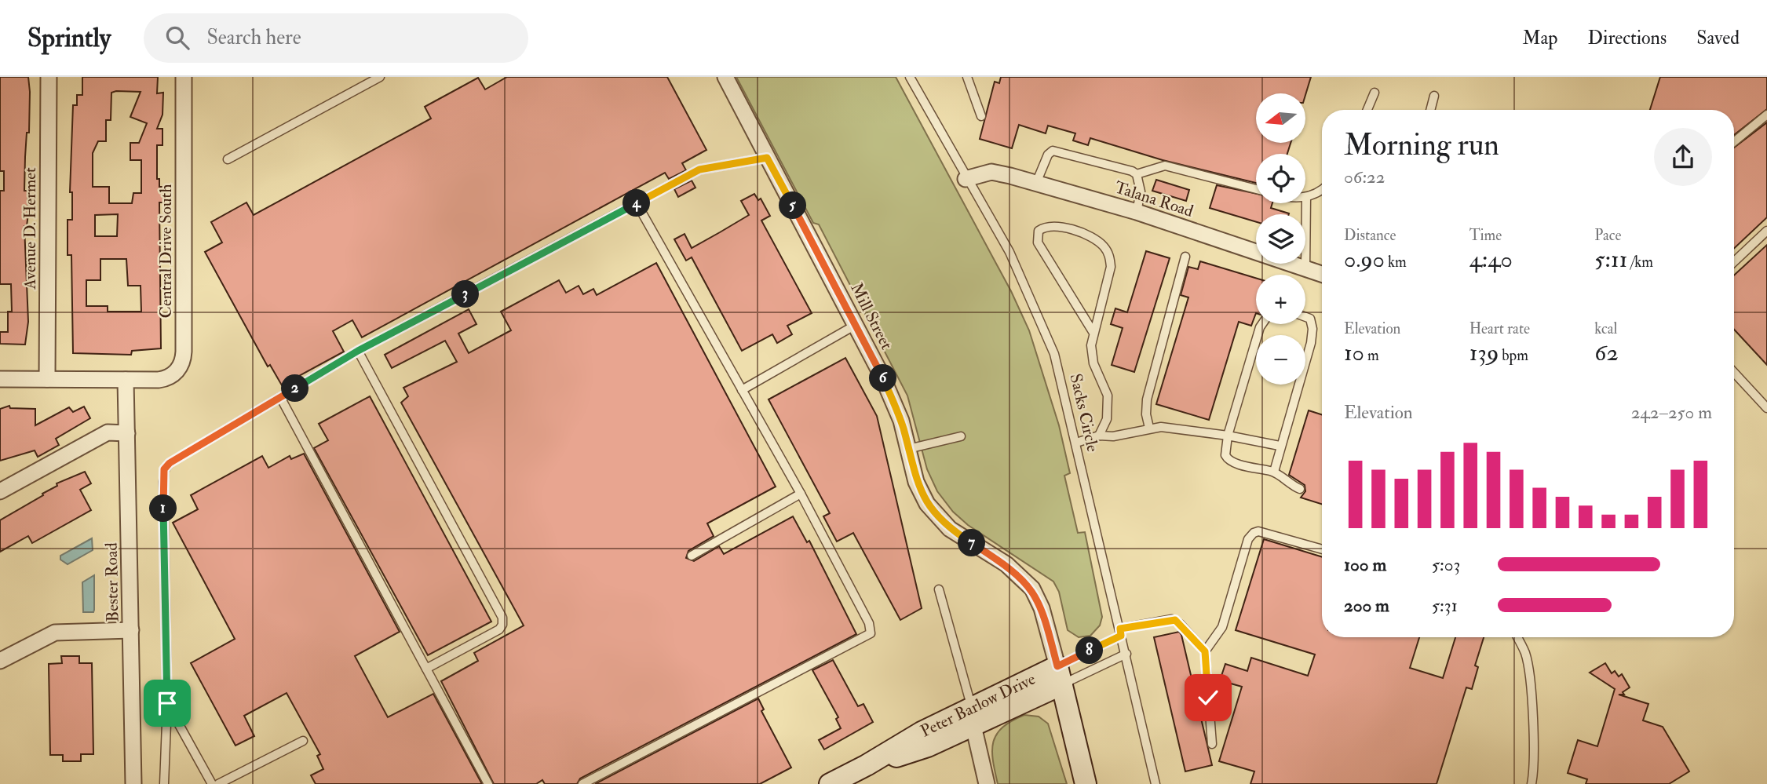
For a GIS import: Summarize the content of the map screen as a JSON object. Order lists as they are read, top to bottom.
{
  "streets": {
    "street": [
      "Talana Road",
      "Avenue D. Hermet",
      "Central Drive South",
      "Mill Street",
      "Bester Road",
      "Peter Barlow Drive"
    ],
    "lane": ["Sacks Circle"]
  },
  "crossings": [
    ["Talana Road", "Sacks Circle"],
    ["Avenue D. Hermet", "Central Drive South"],
    ["Central Drive South", "Bester Road"],
    ["Mill Street", "Peter Barlow Drive"],
    ["Sacks Circle", "Peter Barlow Drive"]
  ],
  "north": "left",
  "page": {
    "header": "Sprintly",
    "search": "Search here",
    "nav": ["Map", "Directions", "Saved"],
    "map_buttons": ["+", "−"],
    "heading": ["Morning run", "06:22"],
    "pins": [
      "4",
      "5",
      "3",
      "6",
      "2",
      "1",
      "7",
      "8"
    ],
    "stats": [
      ["Distance", "0.90 km"],
      ["Time", "4:40"],
      ["Pace", "5:11 /km"],
      ["Elevation", "10 m"],
      ["Heart rate", "139 bpm"],
      ["kcal", "62"]
    ],
    "chart": ["Elevation", "242–250 m"],
    "list": [
      {
        "name": "100 m",
        "note": "5:03"
      },
      {
        "name": "200 m",
        "note": "5:31"
      }
    ]
  }
}
